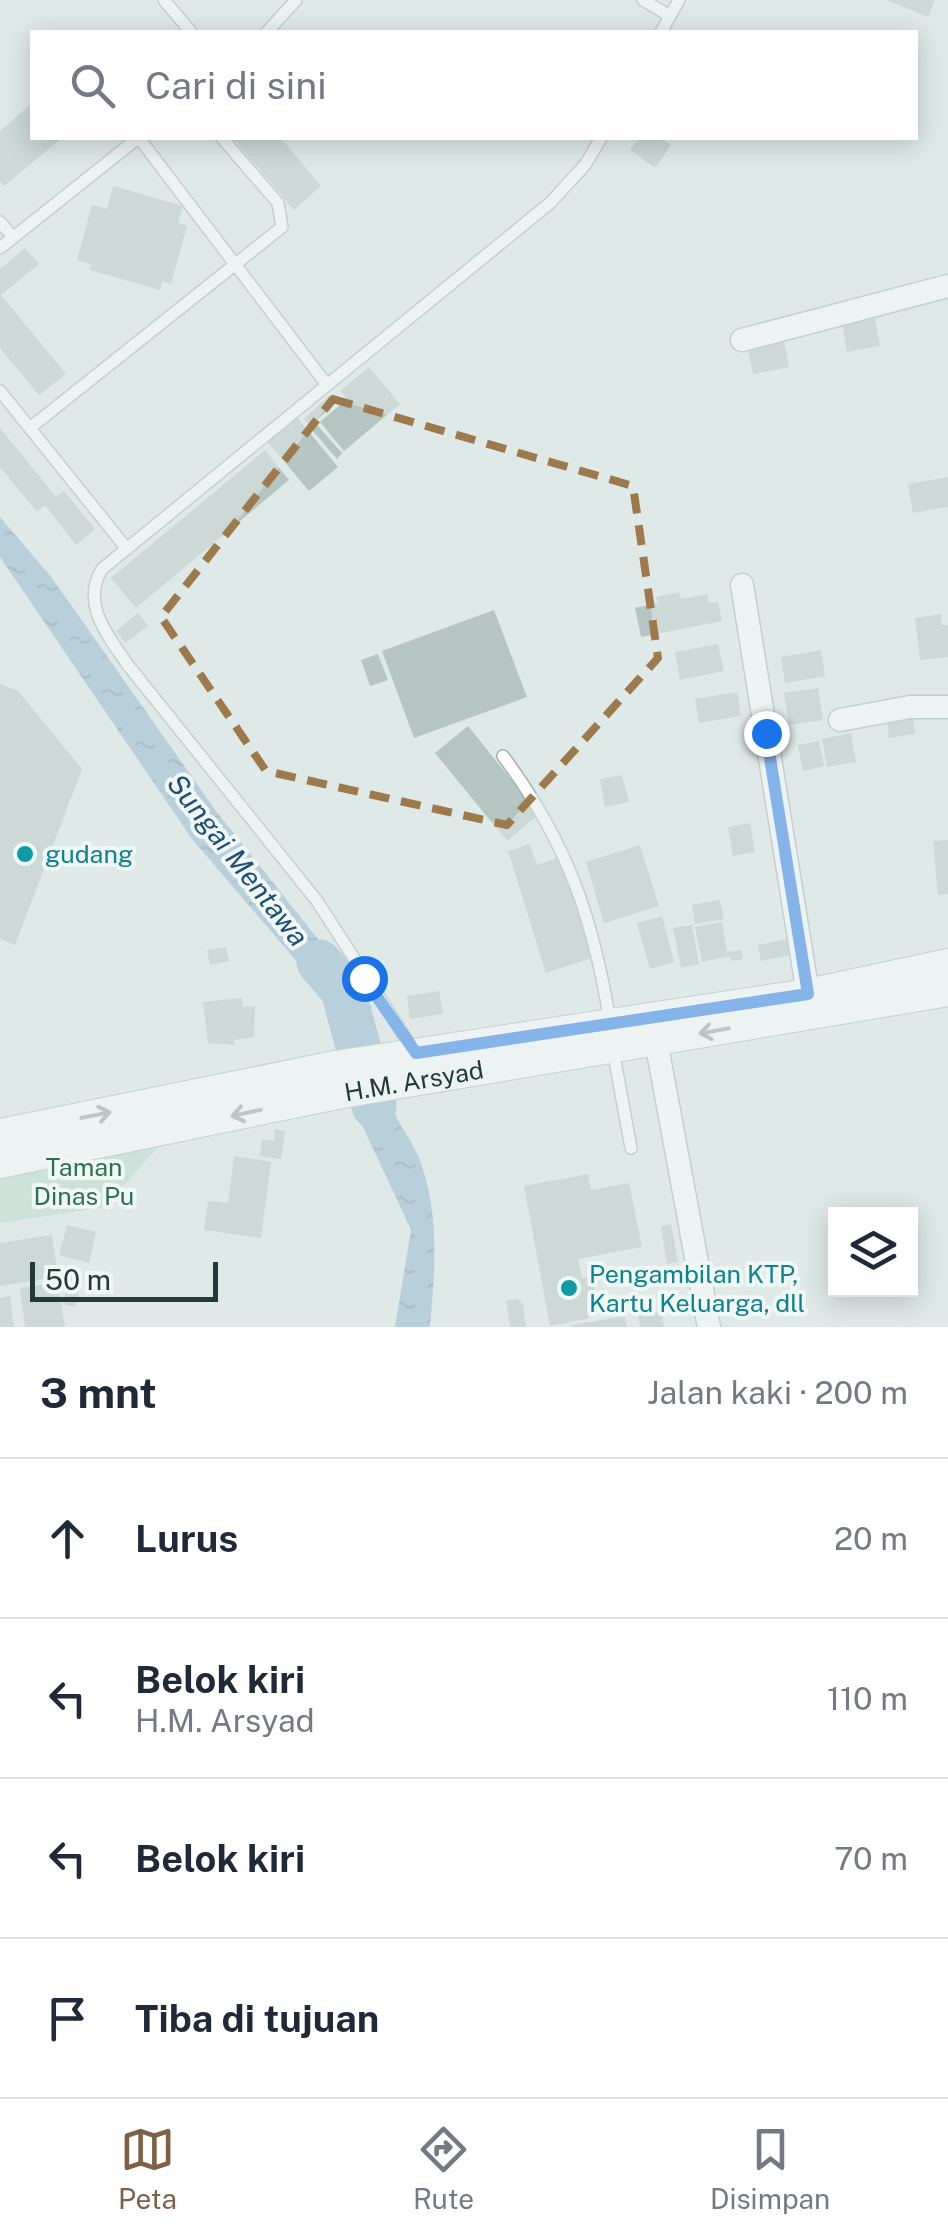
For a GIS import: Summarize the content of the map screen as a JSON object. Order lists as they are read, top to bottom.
{
  "streets": {
    "street": ["H.M. Arsyad"]
  },
  "water": ["Sungai Mentawa"],
  "parks": ["Taman Dinas Pu"],
  "places": ["gudang", "Pengambilan KTP, Kartu Keluarga, dll"],
  "scale_bar": "50 m",
  "page": {
    "search": "Cari di sini",
    "scale": "50 m",
    "heading": ["3 mnt", "Jalan kaki · 200 m"],
    "list": [
      ["Lurus", "20 m"],
      ["Belok kiri", "H.M. Arsyad", "110 m"],
      ["Belok kiri", "70 m"],
      "Tiba di tujuan"
    ],
    "nav": ["Peta", "Rute", "Disimpan"]
  }
}
